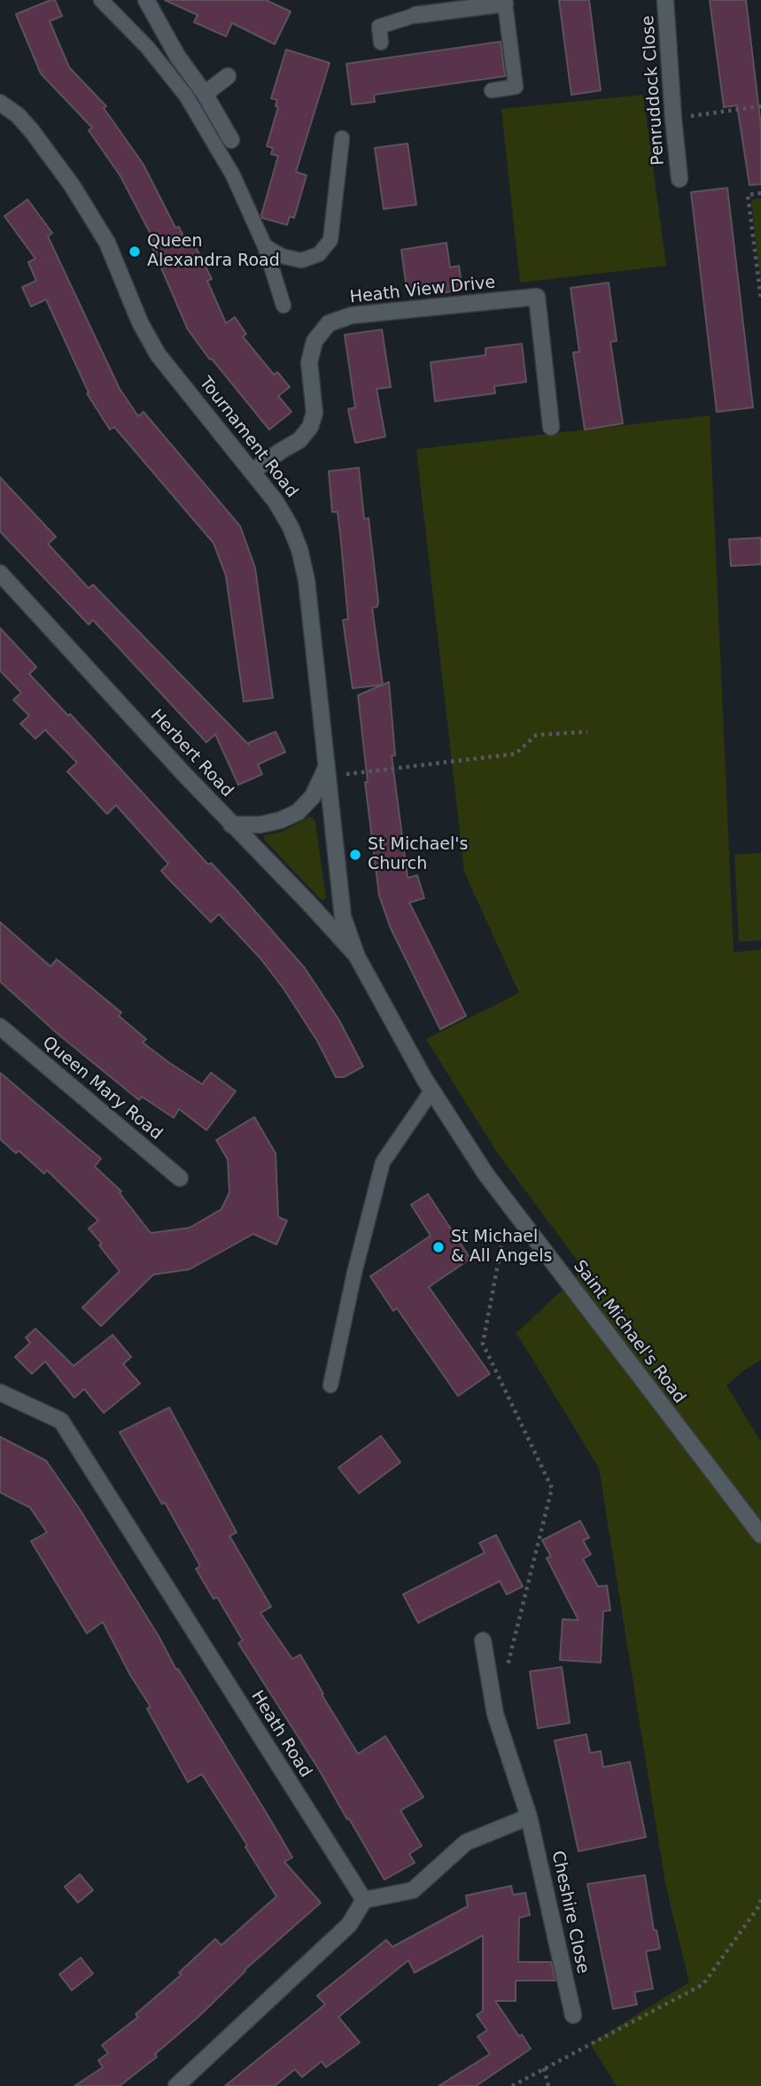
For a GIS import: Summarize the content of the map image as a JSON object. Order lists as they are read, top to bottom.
{
  "streets": {
    "street": [
      "Penruddock Close",
      "Heath View Drive",
      "Tournament Road",
      "Herbert Road",
      "Queen Mary Road",
      "Saint Michael's Road",
      "Heath Road",
      "Cheshire Close"
    ]
  },
  "crossings": [
    ["Heath View Drive", "Tournament Road"],
    ["Tournament Road", "Herbert Road"],
    ["Tournament Road", "Saint Michael's Road"],
    ["Herbert Road", "Saint Michael's Road"]
  ],
  "places": ["Queen Alexandra Road", "St Michael's Church", "St Michael & All Angels"]
}
